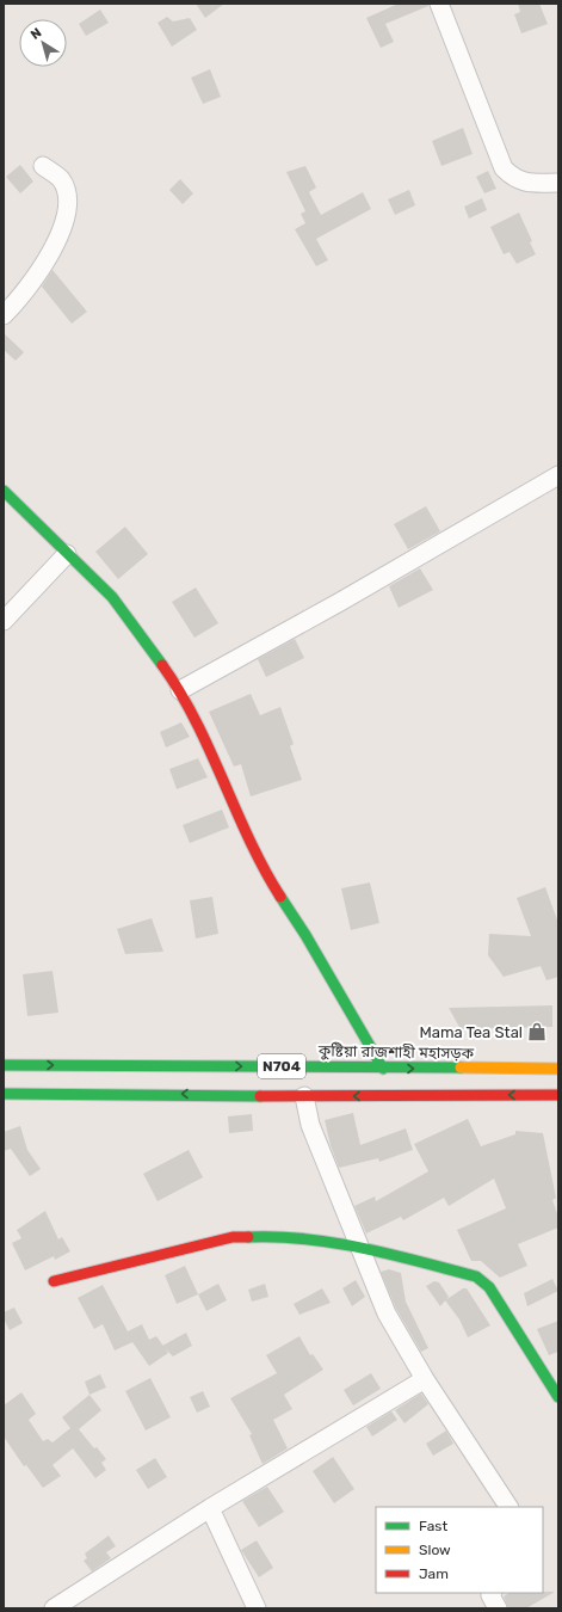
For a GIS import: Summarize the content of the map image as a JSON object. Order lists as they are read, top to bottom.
{
  "streets": {
    "main road": ["কুষ্টিয়া রাজশাহী মহাসড়ক", "N704"]
  },
  "places": {
    "shop": ["Mama Tea Stal"]
  },
  "legend": ["Fast", "Slow", "Jam"],
  "north": "top left"
}
